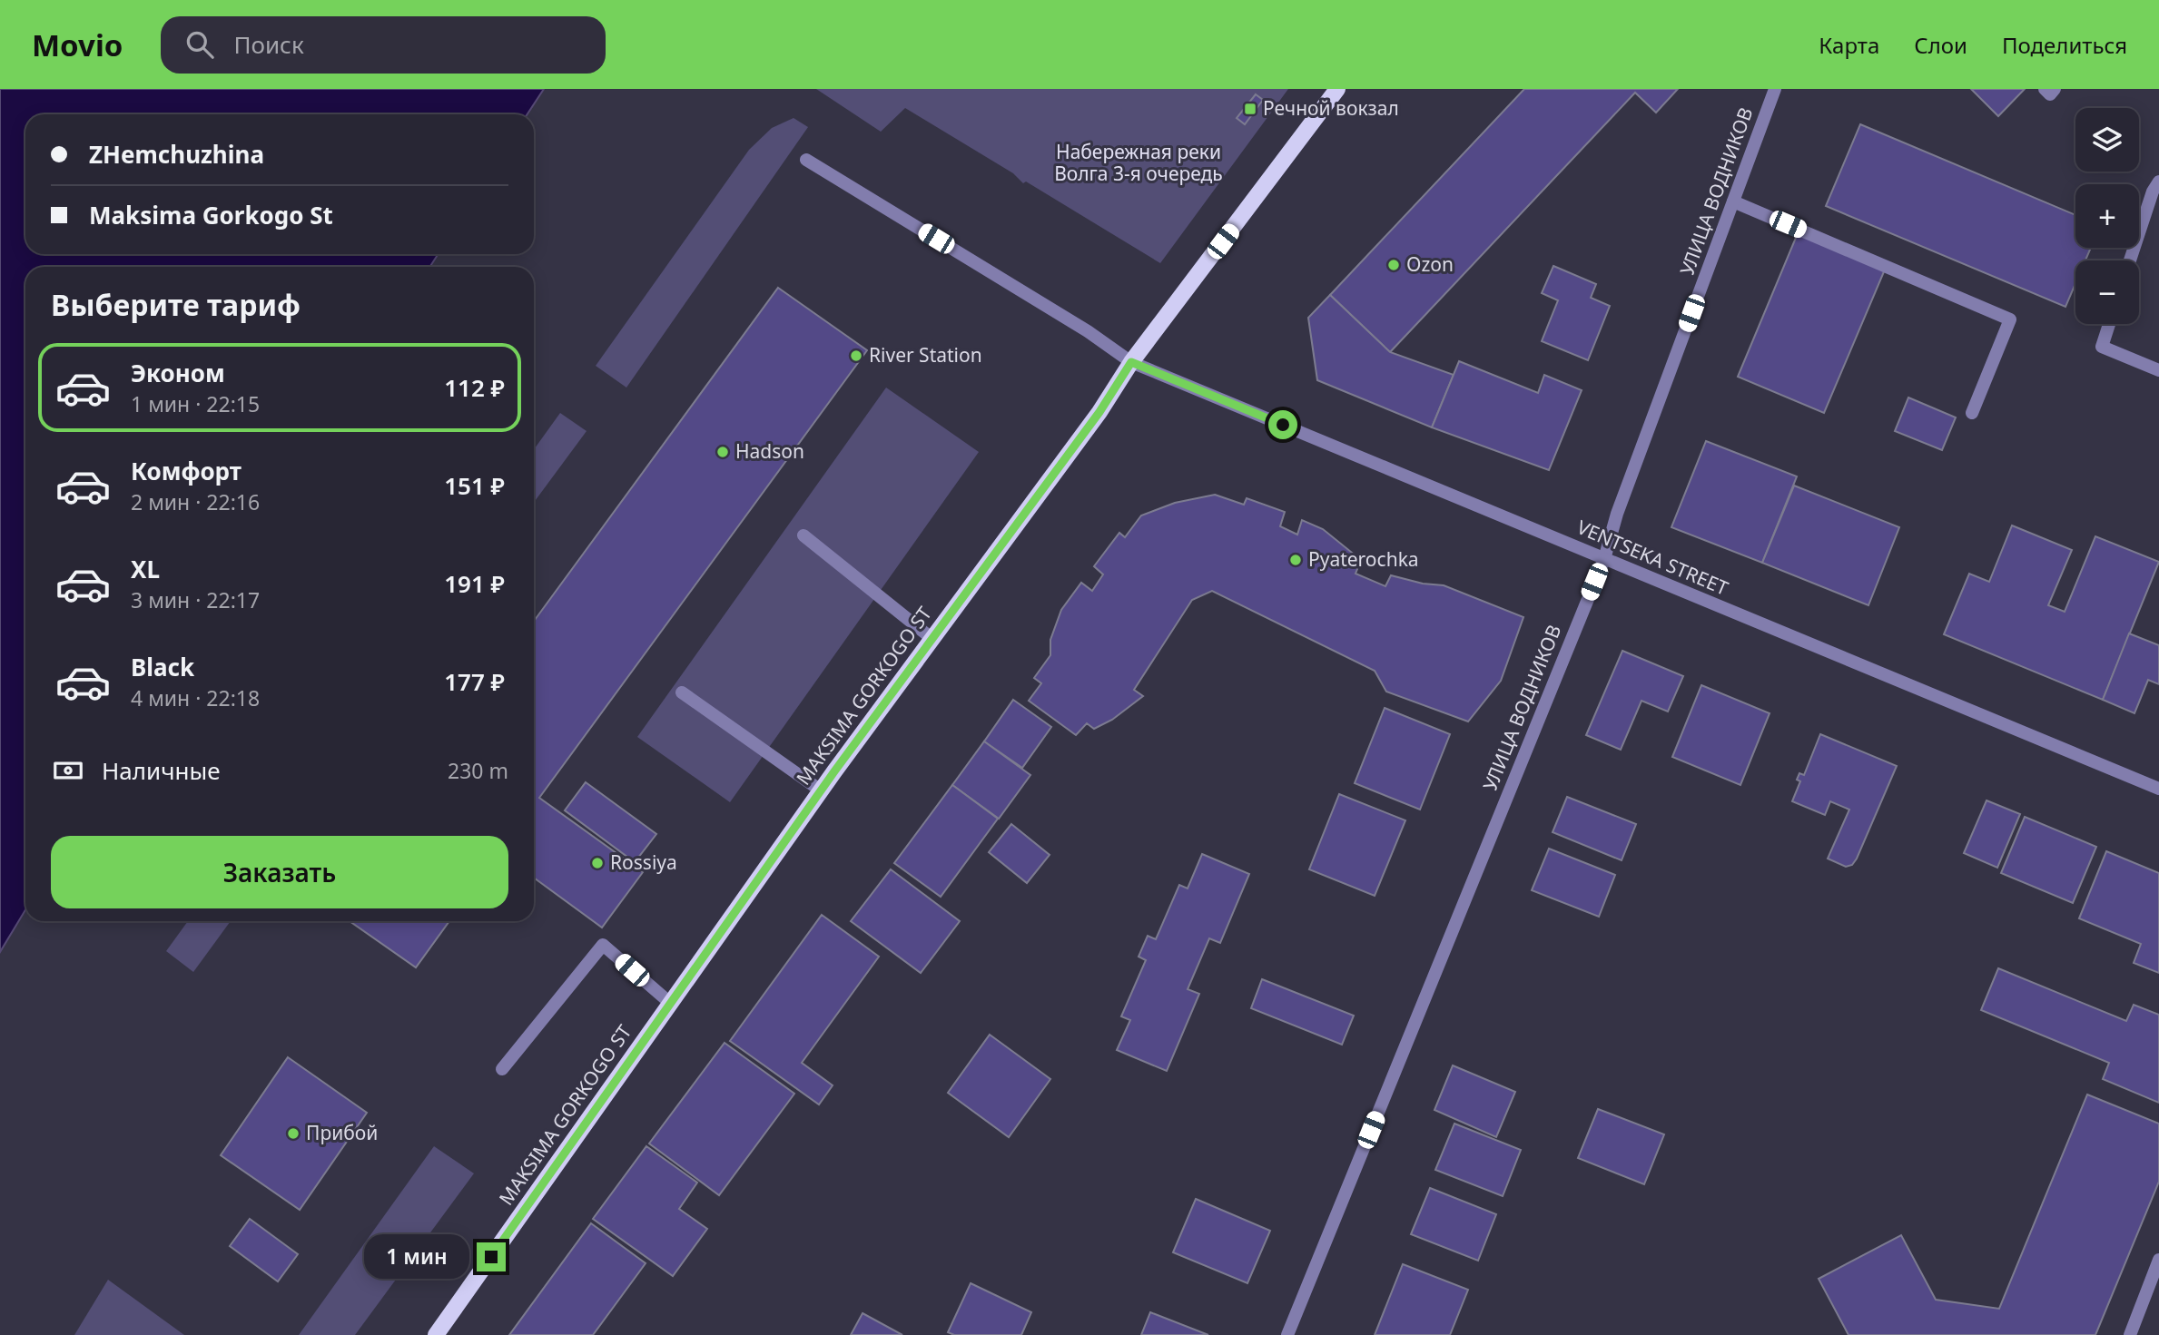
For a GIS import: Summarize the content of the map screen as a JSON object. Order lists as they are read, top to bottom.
{
  "streets": {
    "main road": ["MAKSIMA GORKOGO ST"],
    "street": ["УЛИЦА ВОДНИКОВ", "VENTSEKA STREET"]
  },
  "crossings": [
    ["УЛИЦА ВОДНИКОВ", "VENTSEKA STREET"],
    ["VENTSEKA STREET", "MAKSIMA GORKOGO ST"]
  ],
  "parks": ["Набережная реки Волга 3-я очередь"],
  "places": {
    "transit": ["Речной вокзал"],
    "other": [
      "Ozon",
      "River Station",
      "Hadson",
      "Pyaterochka",
      "Rossiya",
      "Прибой"
    ]
  },
  "page": {
    "header": "Movio",
    "search": "Поиск",
    "nav": ["Карта", "Слои", "Поделиться"],
    "map_buttons": ["+", "−"],
    "banner": ["ZHemchuzhina", "Maksima Gorkogo St"],
    "heading": "Выберите тариф",
    "list": [
      {
        "name": "Эконом",
        "note": "1 мин · 22:15",
        "value": "112 ₽"
      },
      {
        "name": "Комфорт",
        "note": "2 мин · 22:16",
        "value": "151 ₽"
      },
      {
        "name": "XL",
        "note": "3 мин · 22:17",
        "value": "191 ₽"
      },
      {
        "name": "Black",
        "note": "4 мин · 22:18",
        "value": "177 ₽"
      }
    ],
    "pay": ["Наличные", "230 m"],
    "buttons": "Заказать",
    "bubble": "1 мин"
  }
}
